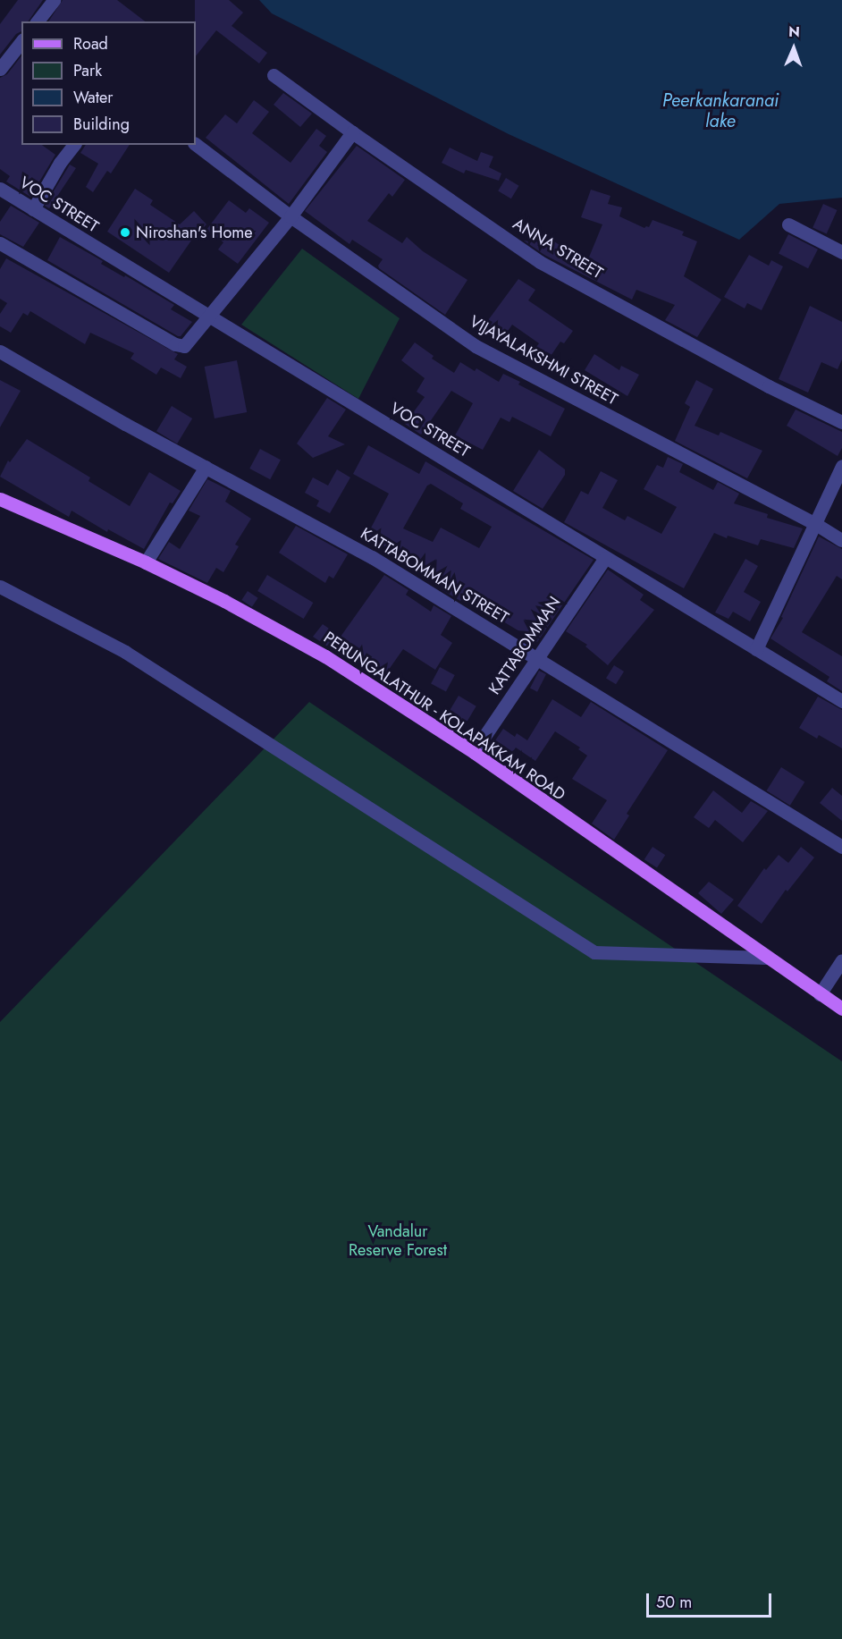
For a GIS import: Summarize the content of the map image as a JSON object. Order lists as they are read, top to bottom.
{
  "streets": {
    "main road": ["PERUNGALATHUR - KOLAPAKKAM ROAD"],
    "street": [
      "VOC STREET",
      "ANNA STREET",
      "VIJAYALAKSHMI STREET",
      "KATTABOMMAN STREET",
      "KATTABOMMAN"
    ]
  },
  "crossings": [
    ["VOC STREET", "KATTABOMMAN"],
    ["KATTABOMMAN STREET", "KATTABOMMAN"],
    ["KATTABOMMAN", "PERUNGALATHUR - KOLAPAKKAM ROAD"]
  ],
  "water": ["Peerkankaranai lake"],
  "parks": ["Vandalur Reserve Forest"],
  "places": ["Niroshan's Home"],
  "legend": [
    "Road",
    "Park",
    "Water",
    "Building"
  ],
  "scale_bar": "50 m",
  "north": "top"
}
